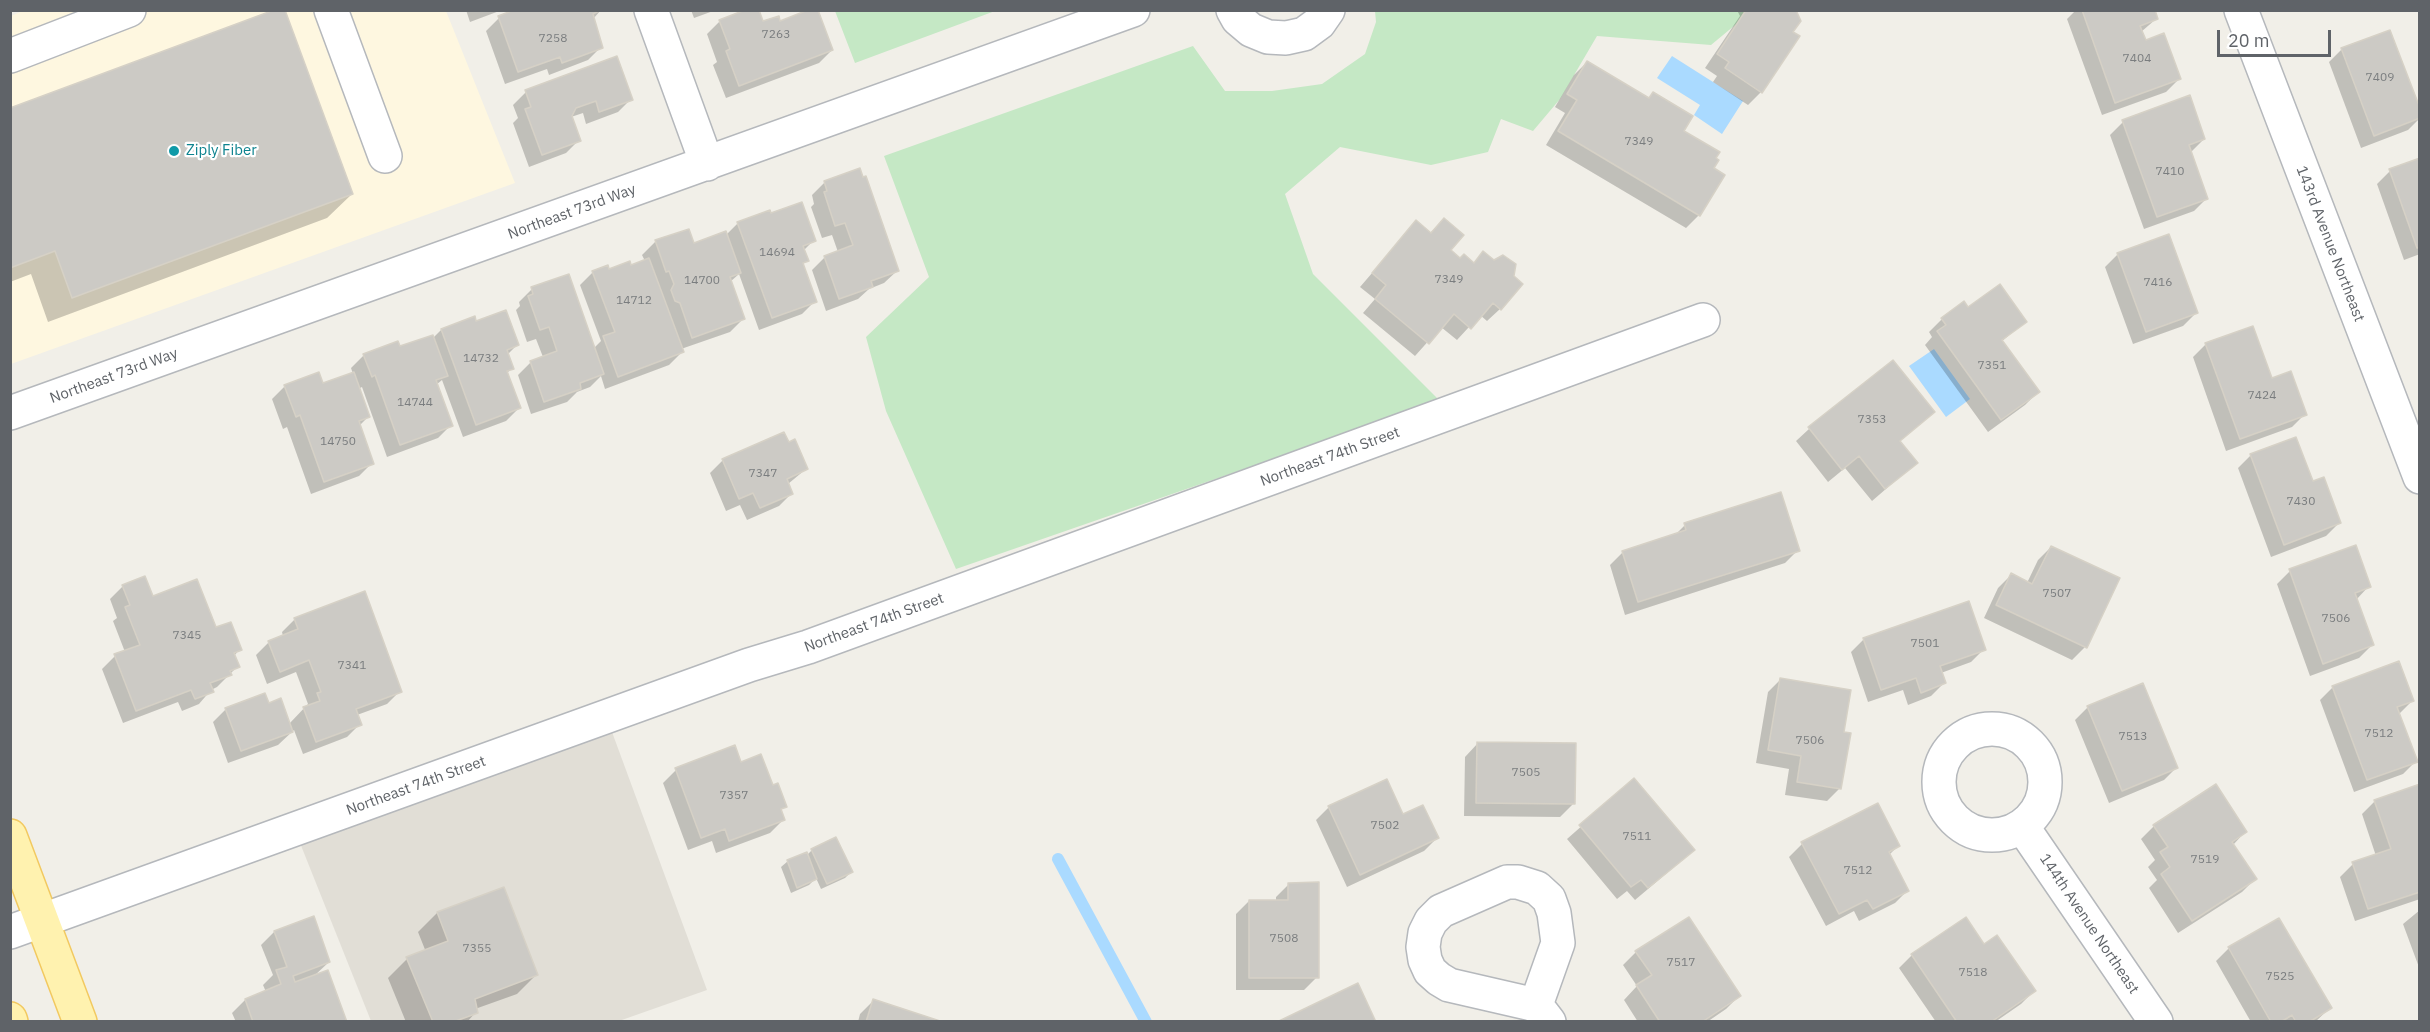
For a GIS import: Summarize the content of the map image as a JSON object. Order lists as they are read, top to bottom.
{
  "streets": {
    "street": [
      "Northeast 73rd Way",
      "143rd Avenue Northeast",
      "Northeast 74th Street",
      "144th Avenue Northeast"
    ]
  },
  "places": ["Ziply Fiber"],
  "house_numbers": [
    "7263",
    "7258",
    "7404",
    "7409",
    "7349",
    "7410",
    "14694",
    "7349",
    "14700",
    "7416",
    "14712",
    "14732",
    "7351",
    "7424",
    "14744",
    "7353",
    "14750",
    "7347",
    "7430",
    "7507",
    "7506",
    "7345",
    "7501",
    "7341",
    "7512",
    "7513",
    "7506",
    "7505",
    "7357",
    "7502",
    "7511",
    "7519",
    "7512",
    "7508",
    "7355",
    "7517",
    "7518",
    "7525"
  ],
  "scale_bar": "20 m"
}
